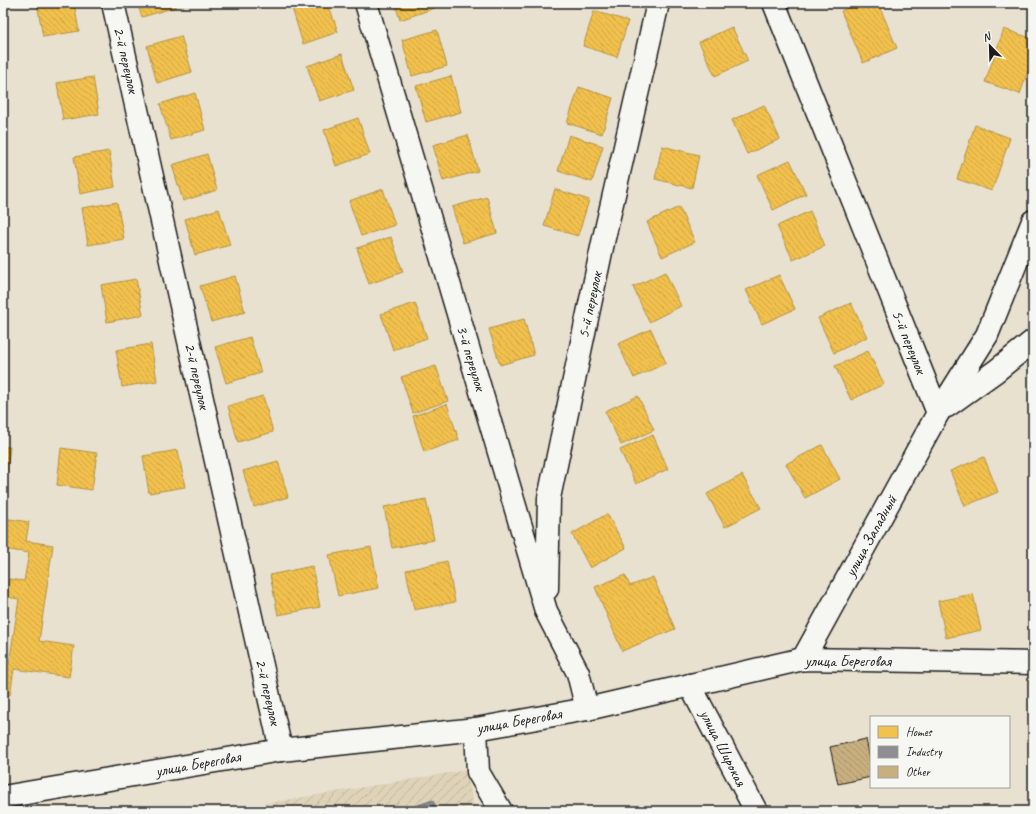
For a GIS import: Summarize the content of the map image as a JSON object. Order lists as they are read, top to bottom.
{
  "streets": {
    "street": [
      "2-й переулок",
      "5-й переулок",
      "3-й переулок",
      "улица Западный",
      "улица Береговая",
      "улица Широкая"
    ]
  },
  "crossings": [
    ["2-й переулок", "улица Береговая"],
    ["5-й переулок", "3-й переулок"],
    ["5-й переулок", "улица Западный"],
    ["3-й переулок", "улица Береговая"],
    ["улица Западный", "улица Береговая"],
    ["улица Береговая", "улица Широкая"]
  ],
  "legend": ["Homes", "Industry", "Other"],
  "north": "top left"
}
